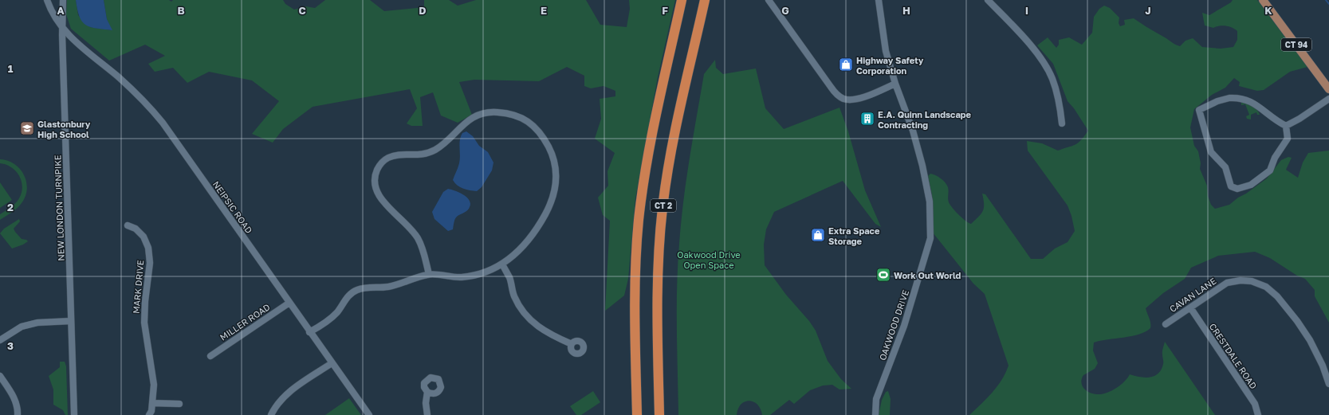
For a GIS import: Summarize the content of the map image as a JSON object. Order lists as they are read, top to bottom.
{
  "streets": {
    "highway": ["CT 2"],
    "main road": ["CT 94"],
    "street": [
      "NEIPSIC ROAD",
      "NEW LONDON TURNPIKE",
      "MARK DRIVE",
      "CAVAN LANE",
      "MILLER ROAD",
      "OAKWOOD DRIVE",
      "CRESTDALE ROAD"
    ]
  },
  "crossings": [
    ["NEIPSIC ROAD", "NEW LONDON TURNPIKE"],
    ["NEIPSIC ROAD", "MILLER ROAD"],
    ["CAVAN LANE", "CRESTDALE ROAD"]
  ],
  "parks": ["Oakwood Drive Open Space"],
  "places": {
    "shop": ["Highway Safety Corporation", "Extra Space Storage"],
    "building": ["E.A. Quinn Landscape Contracting"],
    "school or university": ["Glastonbury High School"],
    "sports": ["Work Out World"]
  },
  "grid": {
    "columns": [
      "A",
      "B",
      "C",
      "D",
      "E",
      "F",
      "G",
      "H",
      "I",
      "J",
      "K"
    ],
    "rows": ["1", "2", "3"]
  }
}
